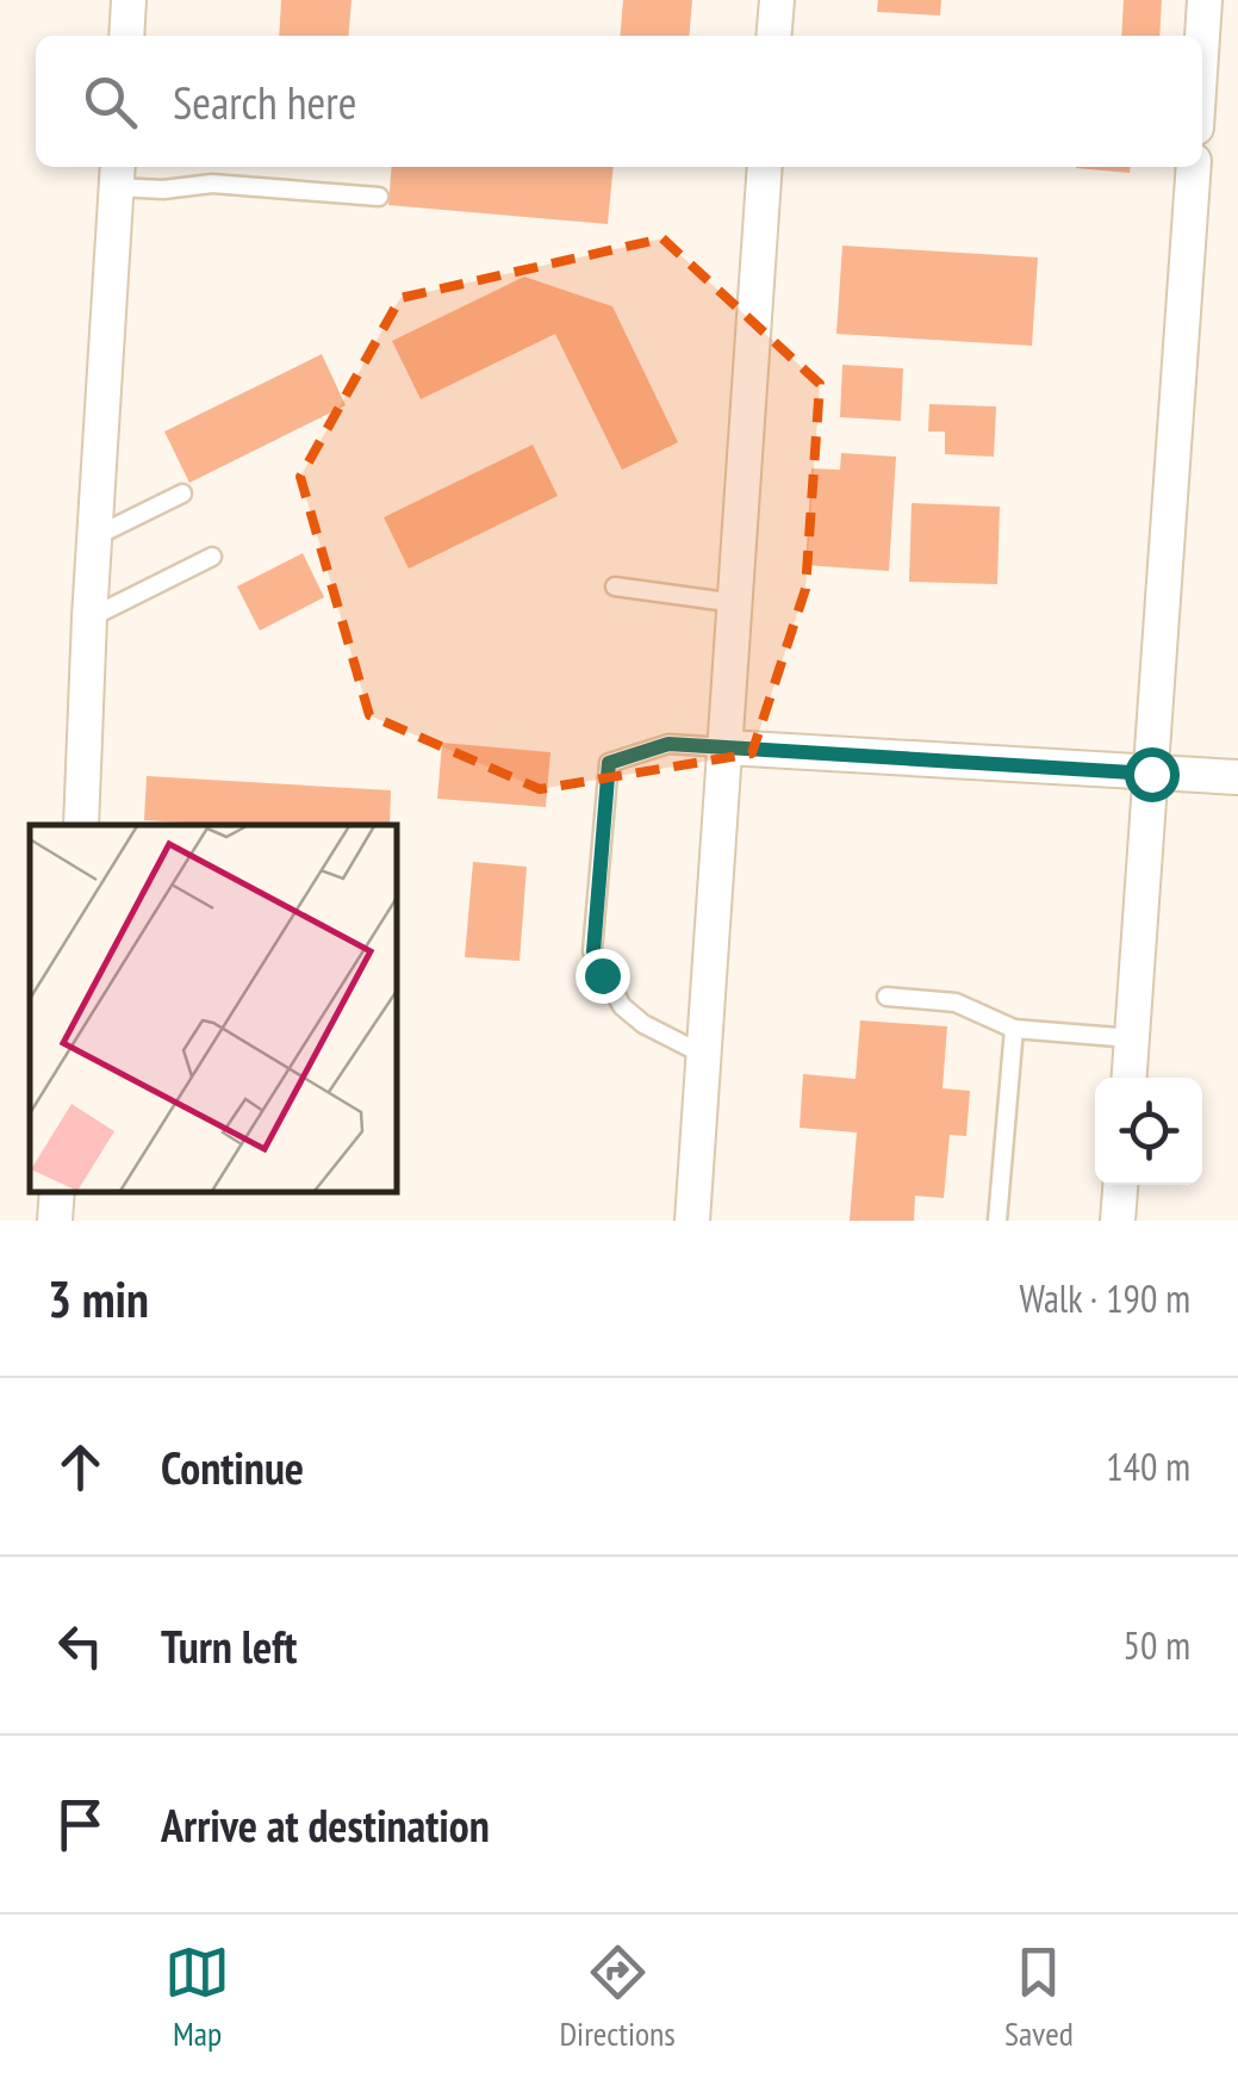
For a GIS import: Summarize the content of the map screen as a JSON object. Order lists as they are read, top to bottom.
{
  "page": {
    "search": "Search here",
    "heading": ["3 min", "Walk · 190 m"],
    "list": [
      ["Continue", "140 m"],
      ["Turn left", "50 m"],
      "Arrive at destination"
    ],
    "nav": ["Map", "Directions", "Saved"]
  }
}
